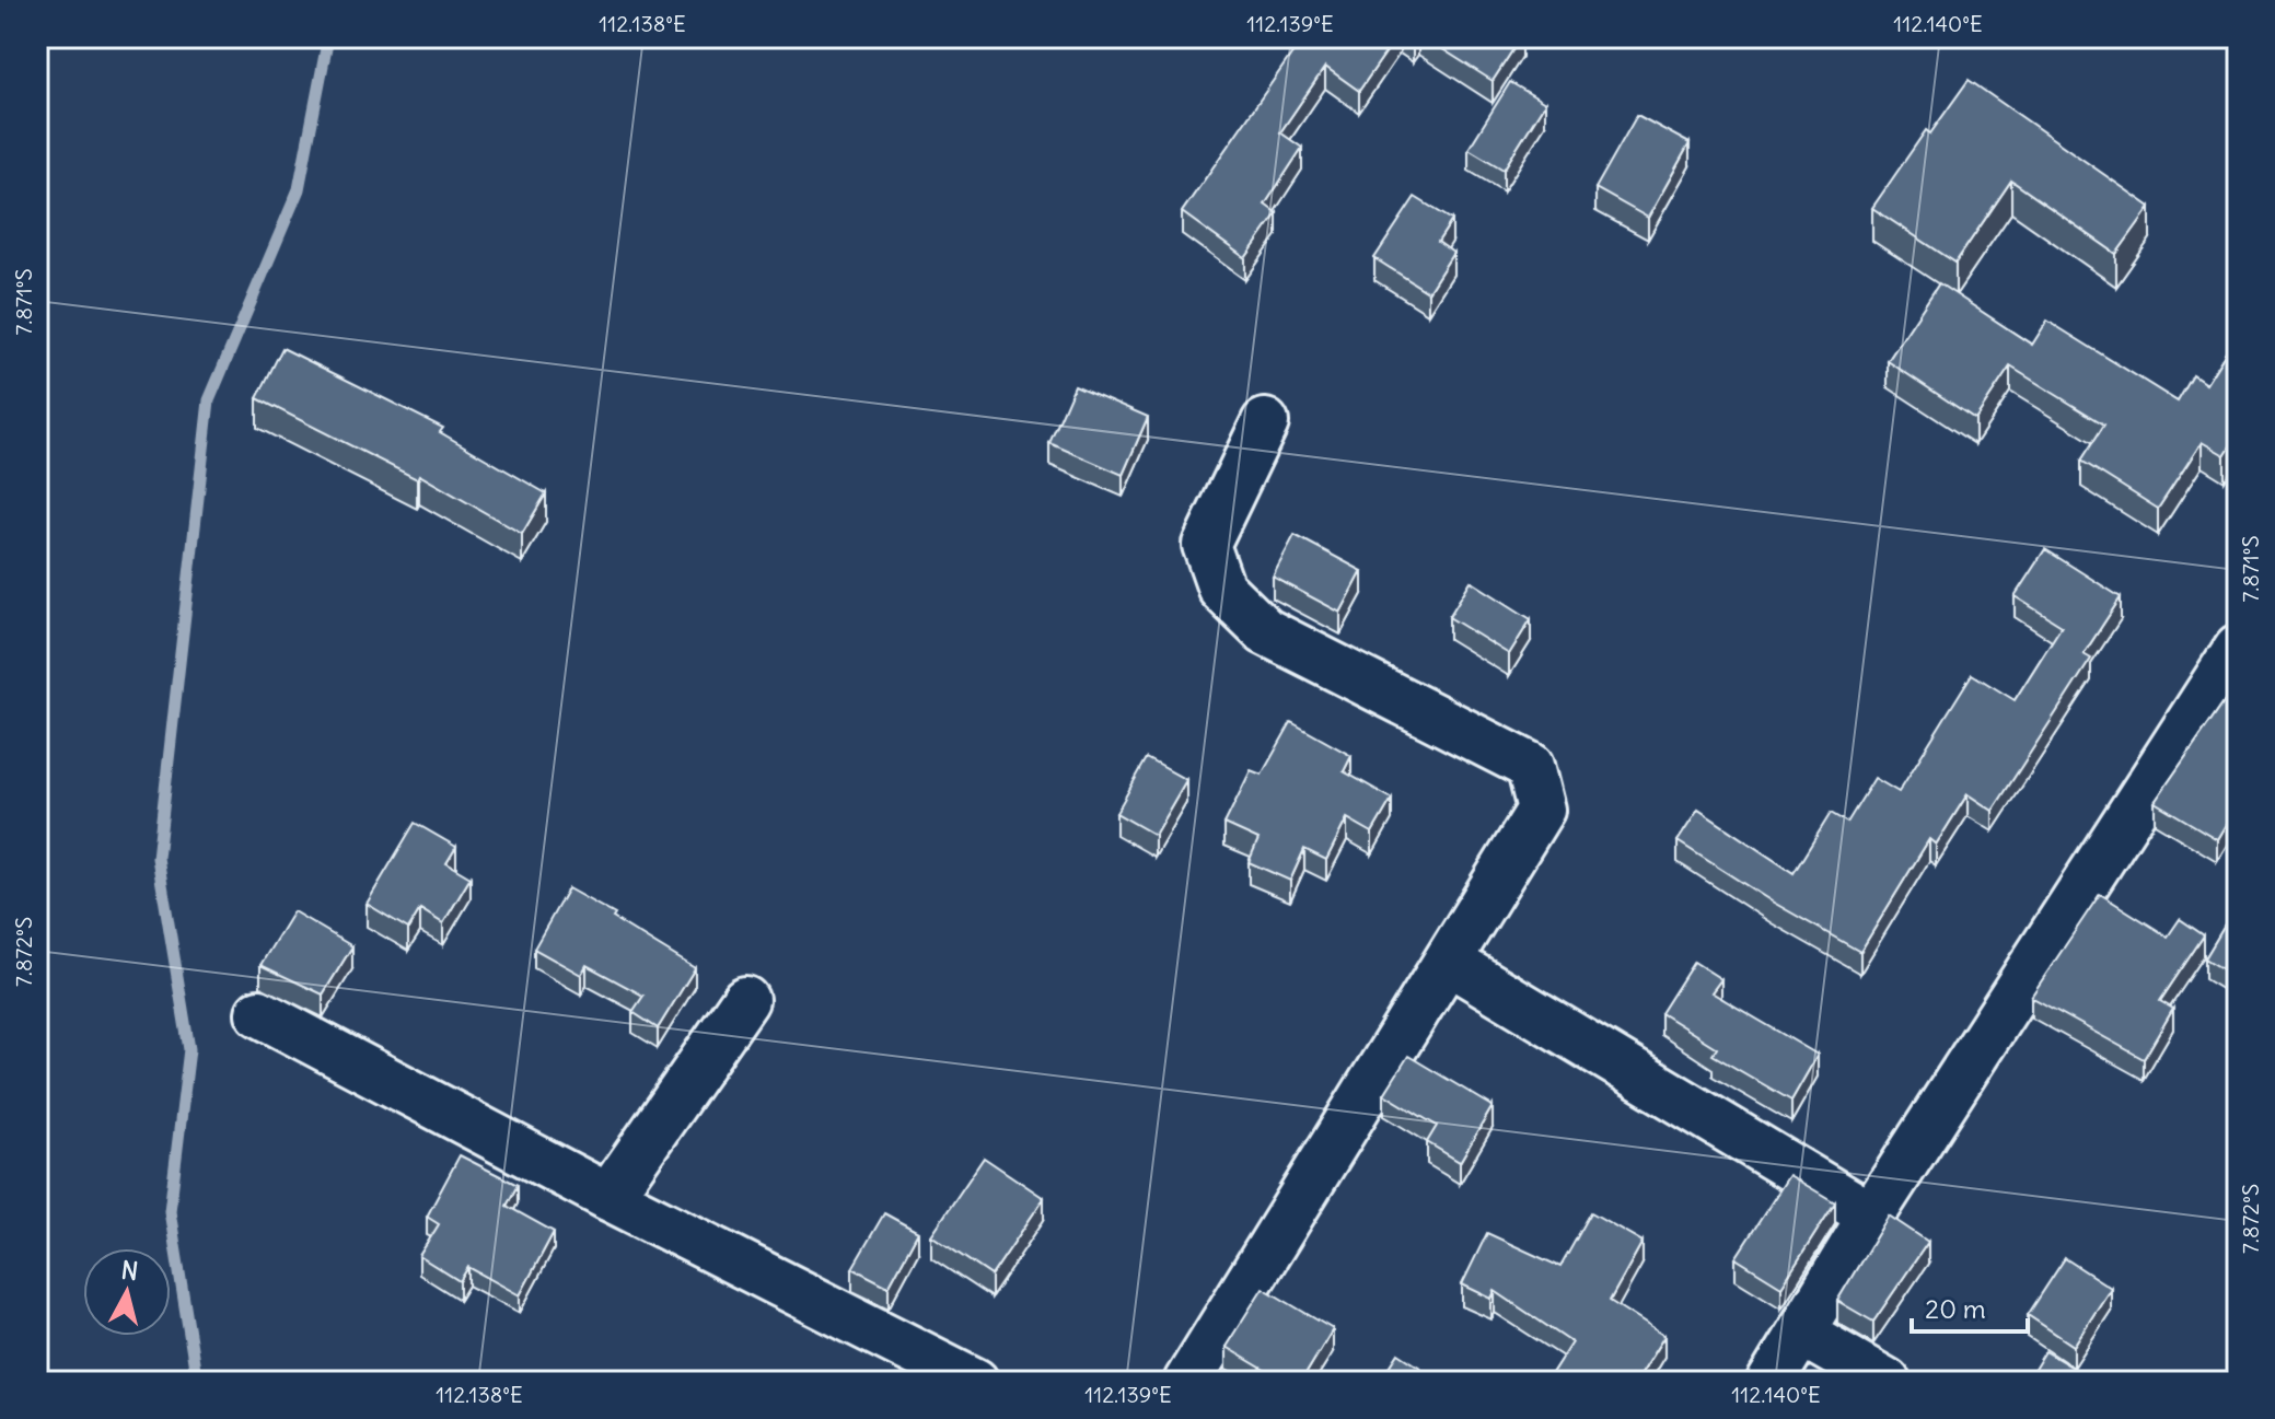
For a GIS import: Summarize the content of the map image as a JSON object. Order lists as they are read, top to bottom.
{
  "scale_bar": "20 m",
  "north": "top",
  "coordinates": [
    "112.138°E",
    "112.139°E",
    "112.140°E",
    "7.871°S",
    "7.872°S"
  ]
}
